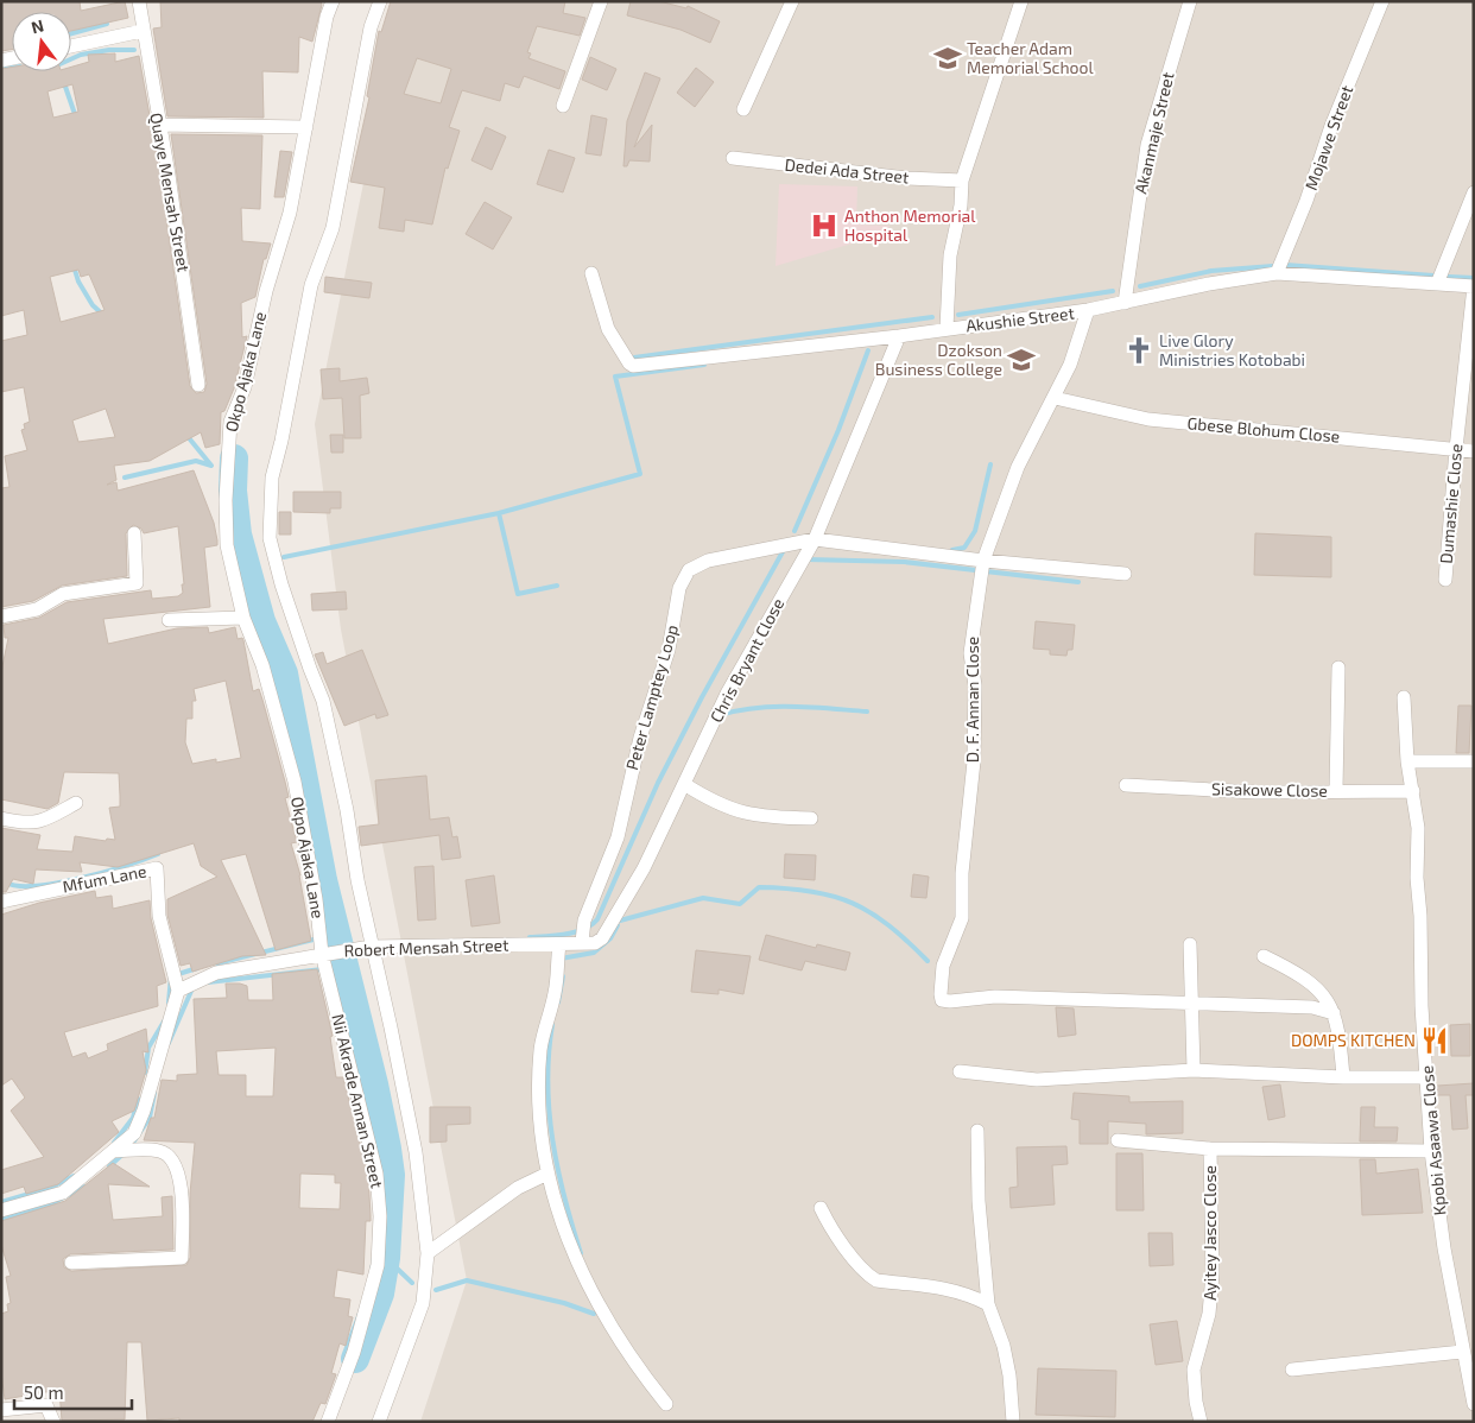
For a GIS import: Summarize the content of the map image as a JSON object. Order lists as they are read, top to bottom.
{
  "streets": {
    "street": [
      "Akanmaje Street",
      "Mojawe Street",
      "Dedei Ada Street",
      "Quaye Mensah Street",
      "Akushie Street",
      "Okpo Ajaka Lane",
      "Gbese Blohum Close",
      "Dumashie Close",
      "Chris Bryant Close",
      "Peter Lamptey Loop",
      "D. F. Annan Close",
      "Sisakowe Close",
      "Mfum Lane",
      "Robert Mensah Street",
      "Nii Akrade Annan Street",
      "Kpobi Asaawa Close",
      "Ayitey Jasco Close"
    ]
  },
  "crossings": [
    ["Akanmaje Street", "Akushie Street"],
    ["Mojawe Street", "Akushie Street"],
    ["Akushie Street", "Dumashie Close"],
    ["Akushie Street", "Chris Bryant Close"],
    ["Akushie Street", "D. F. Annan Close"],
    ["Okpo Ajaka Lane", "Robert Mensah Street"],
    ["Okpo Ajaka Lane", "Nii Akrade Annan Street"],
    ["Gbese Blohum Close", "Dumashie Close"],
    ["Gbese Blohum Close", "D. F. Annan Close"],
    ["Chris Bryant Close", "Peter Lamptey Loop"],
    ["Chris Bryant Close", "Robert Mensah Street"],
    ["Peter Lamptey Loop", "D. F. Annan Close"],
    ["Sisakowe Close", "Kpobi Asaawa Close"],
    ["Mfum Lane", "Robert Mensah Street"],
    ["Robert Mensah Street", "Nii Akrade Annan Street"]
  ],
  "places": {
    "school or university": ["Teacher Adam Memorial School", "Dzokson Business College"],
    "hospital": ["Anthon Memorial Hospital"],
    "church": ["Live Glory Ministries Kotobabi"],
    "restaurant": ["DOMPS KITCHEN"]
  },
  "scale_bar": "50 m",
  "north": "top"
}
